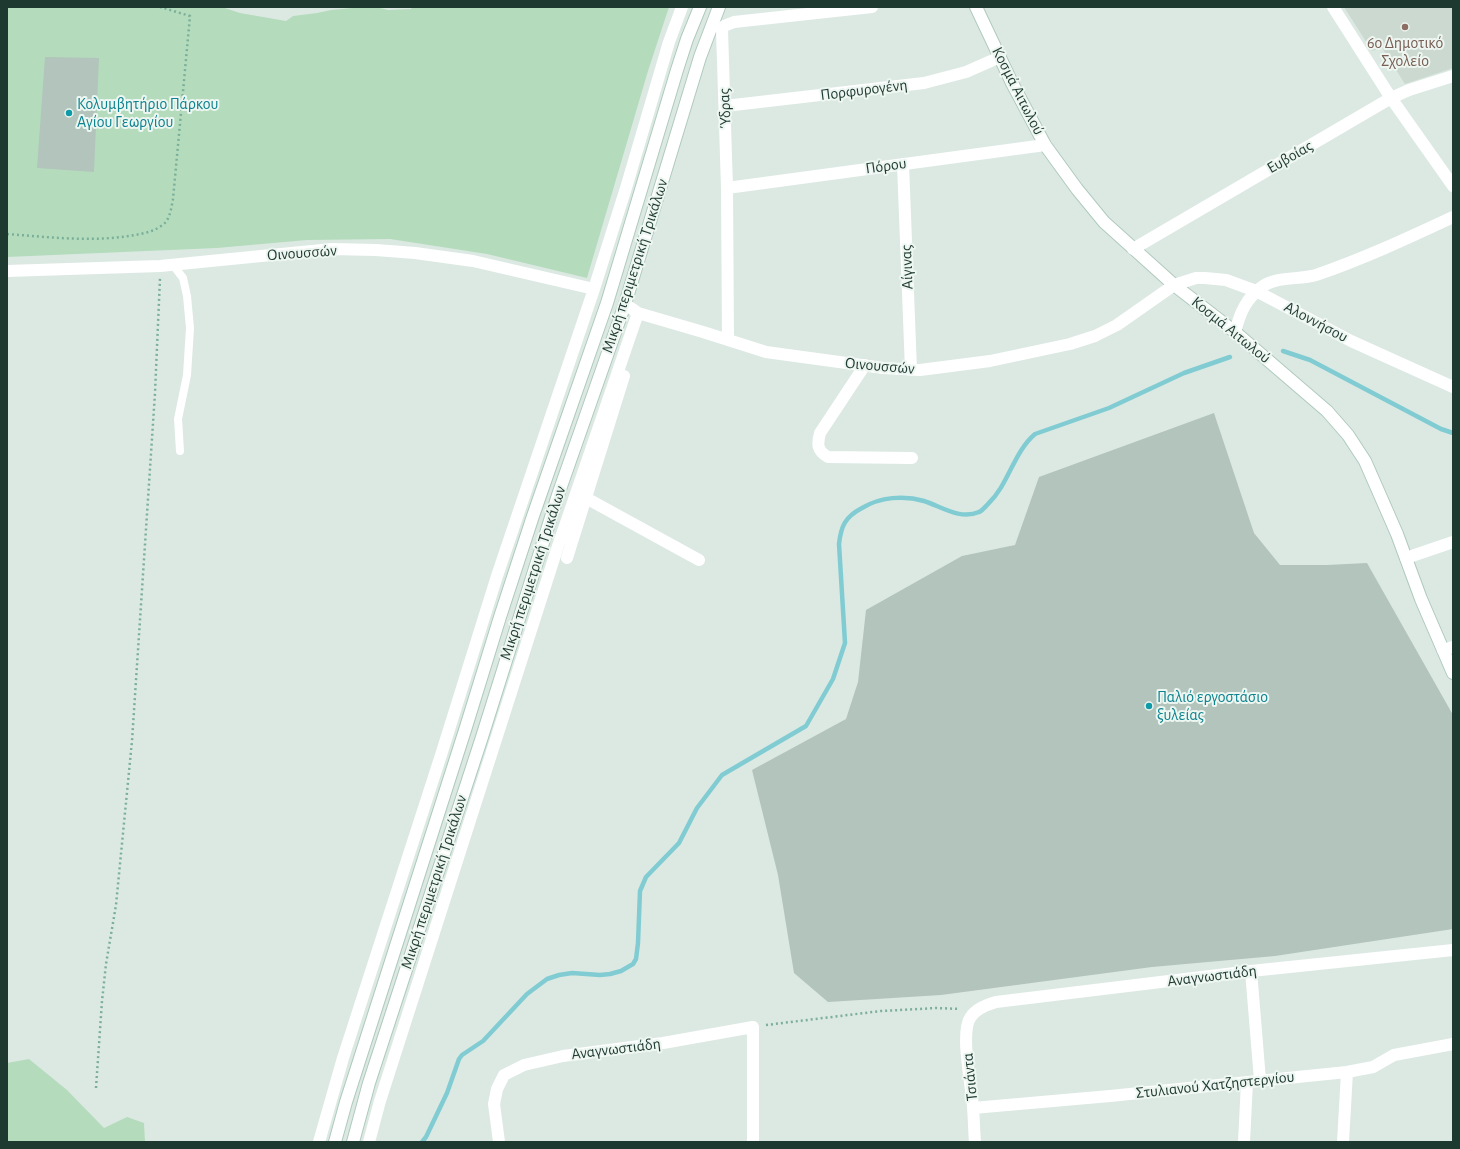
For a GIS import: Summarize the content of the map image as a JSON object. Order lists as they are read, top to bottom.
{
  "streets": {
    "street": [
      "Πορφυρογένη",
      "Κοσμά Αιτωλού",
      "Ύδρας",
      "Ευβοίας",
      "Πόρου",
      "Οινουσσών",
      "Μικρή περιμετρική Τρικάλων",
      "Αίγινας",
      "Αλοννήσου",
      "Αναγνωστιάδη",
      "Τσιάντα",
      "Στυλιανού Χατζηστεργίου"
    ]
  },
  "crossings": [
    ["Πορφυρογένη", "Κοσμά Αιτωλού"],
    ["Πορφυρογένη", "Ύδρας"],
    ["Κοσμά Αιτωλού", "Ευβοίας"],
    ["Κοσμά Αιτωλού", "Πόρου"],
    ["Κοσμά Αιτωλού", "Οινουσσών"],
    ["Κοσμά Αιτωλού", "Αλοννήσου"],
    ["Ύδρας", "Πόρου"],
    ["Ύδρας", "Οινουσσών"],
    ["Πόρου", "Αίγινας"],
    ["Οινουσσών", "Μικρή περιμετρική Τρικάλων"],
    ["Οινουσσών", "Αίγινας"],
    ["Οινουσσών", "Αλοννήσου"],
    ["Αναγνωστιάδη", "Τσιάντα"],
    ["Τσιάντα", "Στυλιανού Χατζηστεργίου"]
  ],
  "places": ["6ο Δημοτικό Σχολείο", "Κολυμβητήριο Πάρκου Αγίου Γεωργίου", "Παλιό εργοστάσιο ξυλείας"]
}
